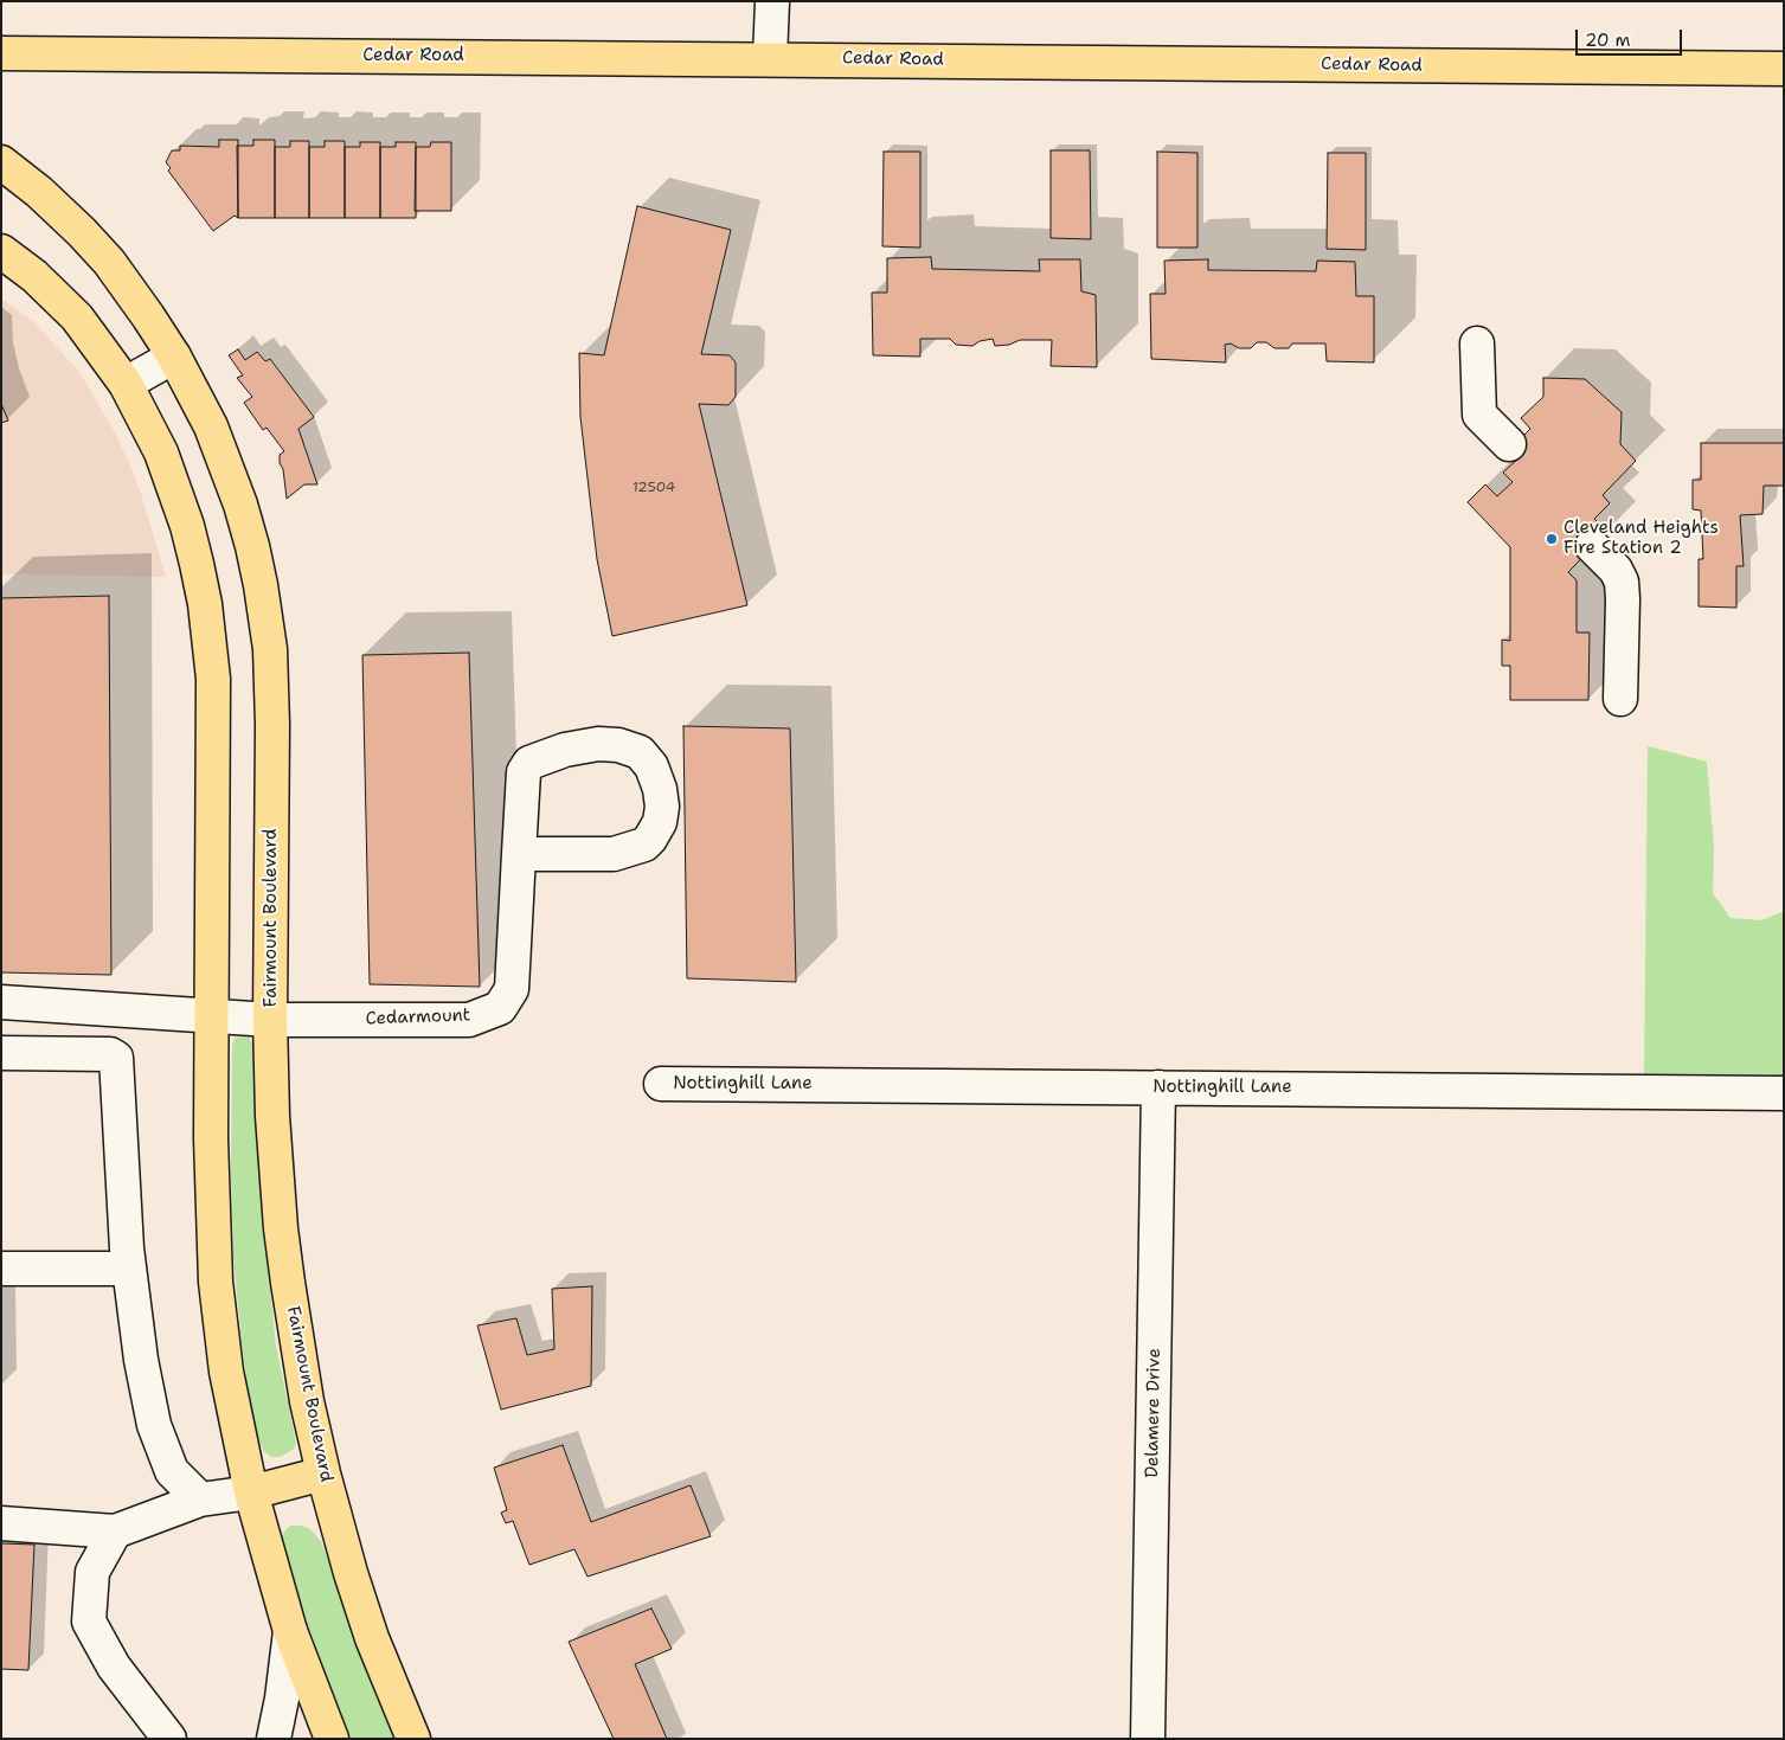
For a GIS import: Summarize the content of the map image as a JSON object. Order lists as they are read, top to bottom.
{
  "streets": {
    "main road": ["Cedar Road", "Fairmount Boulevard"],
    "street": ["Cedarmount", "Nottinghill Lane", "Delamere Drive"]
  },
  "crossings": [
    ["Fairmount Boulevard", "Cedarmount"],
    ["Nottinghill Lane", "Delamere Drive"]
  ],
  "places": ["Cleveland Heights Fire Station 2"],
  "house_numbers": ["12504"],
  "scale_bar": "20 m"
}
